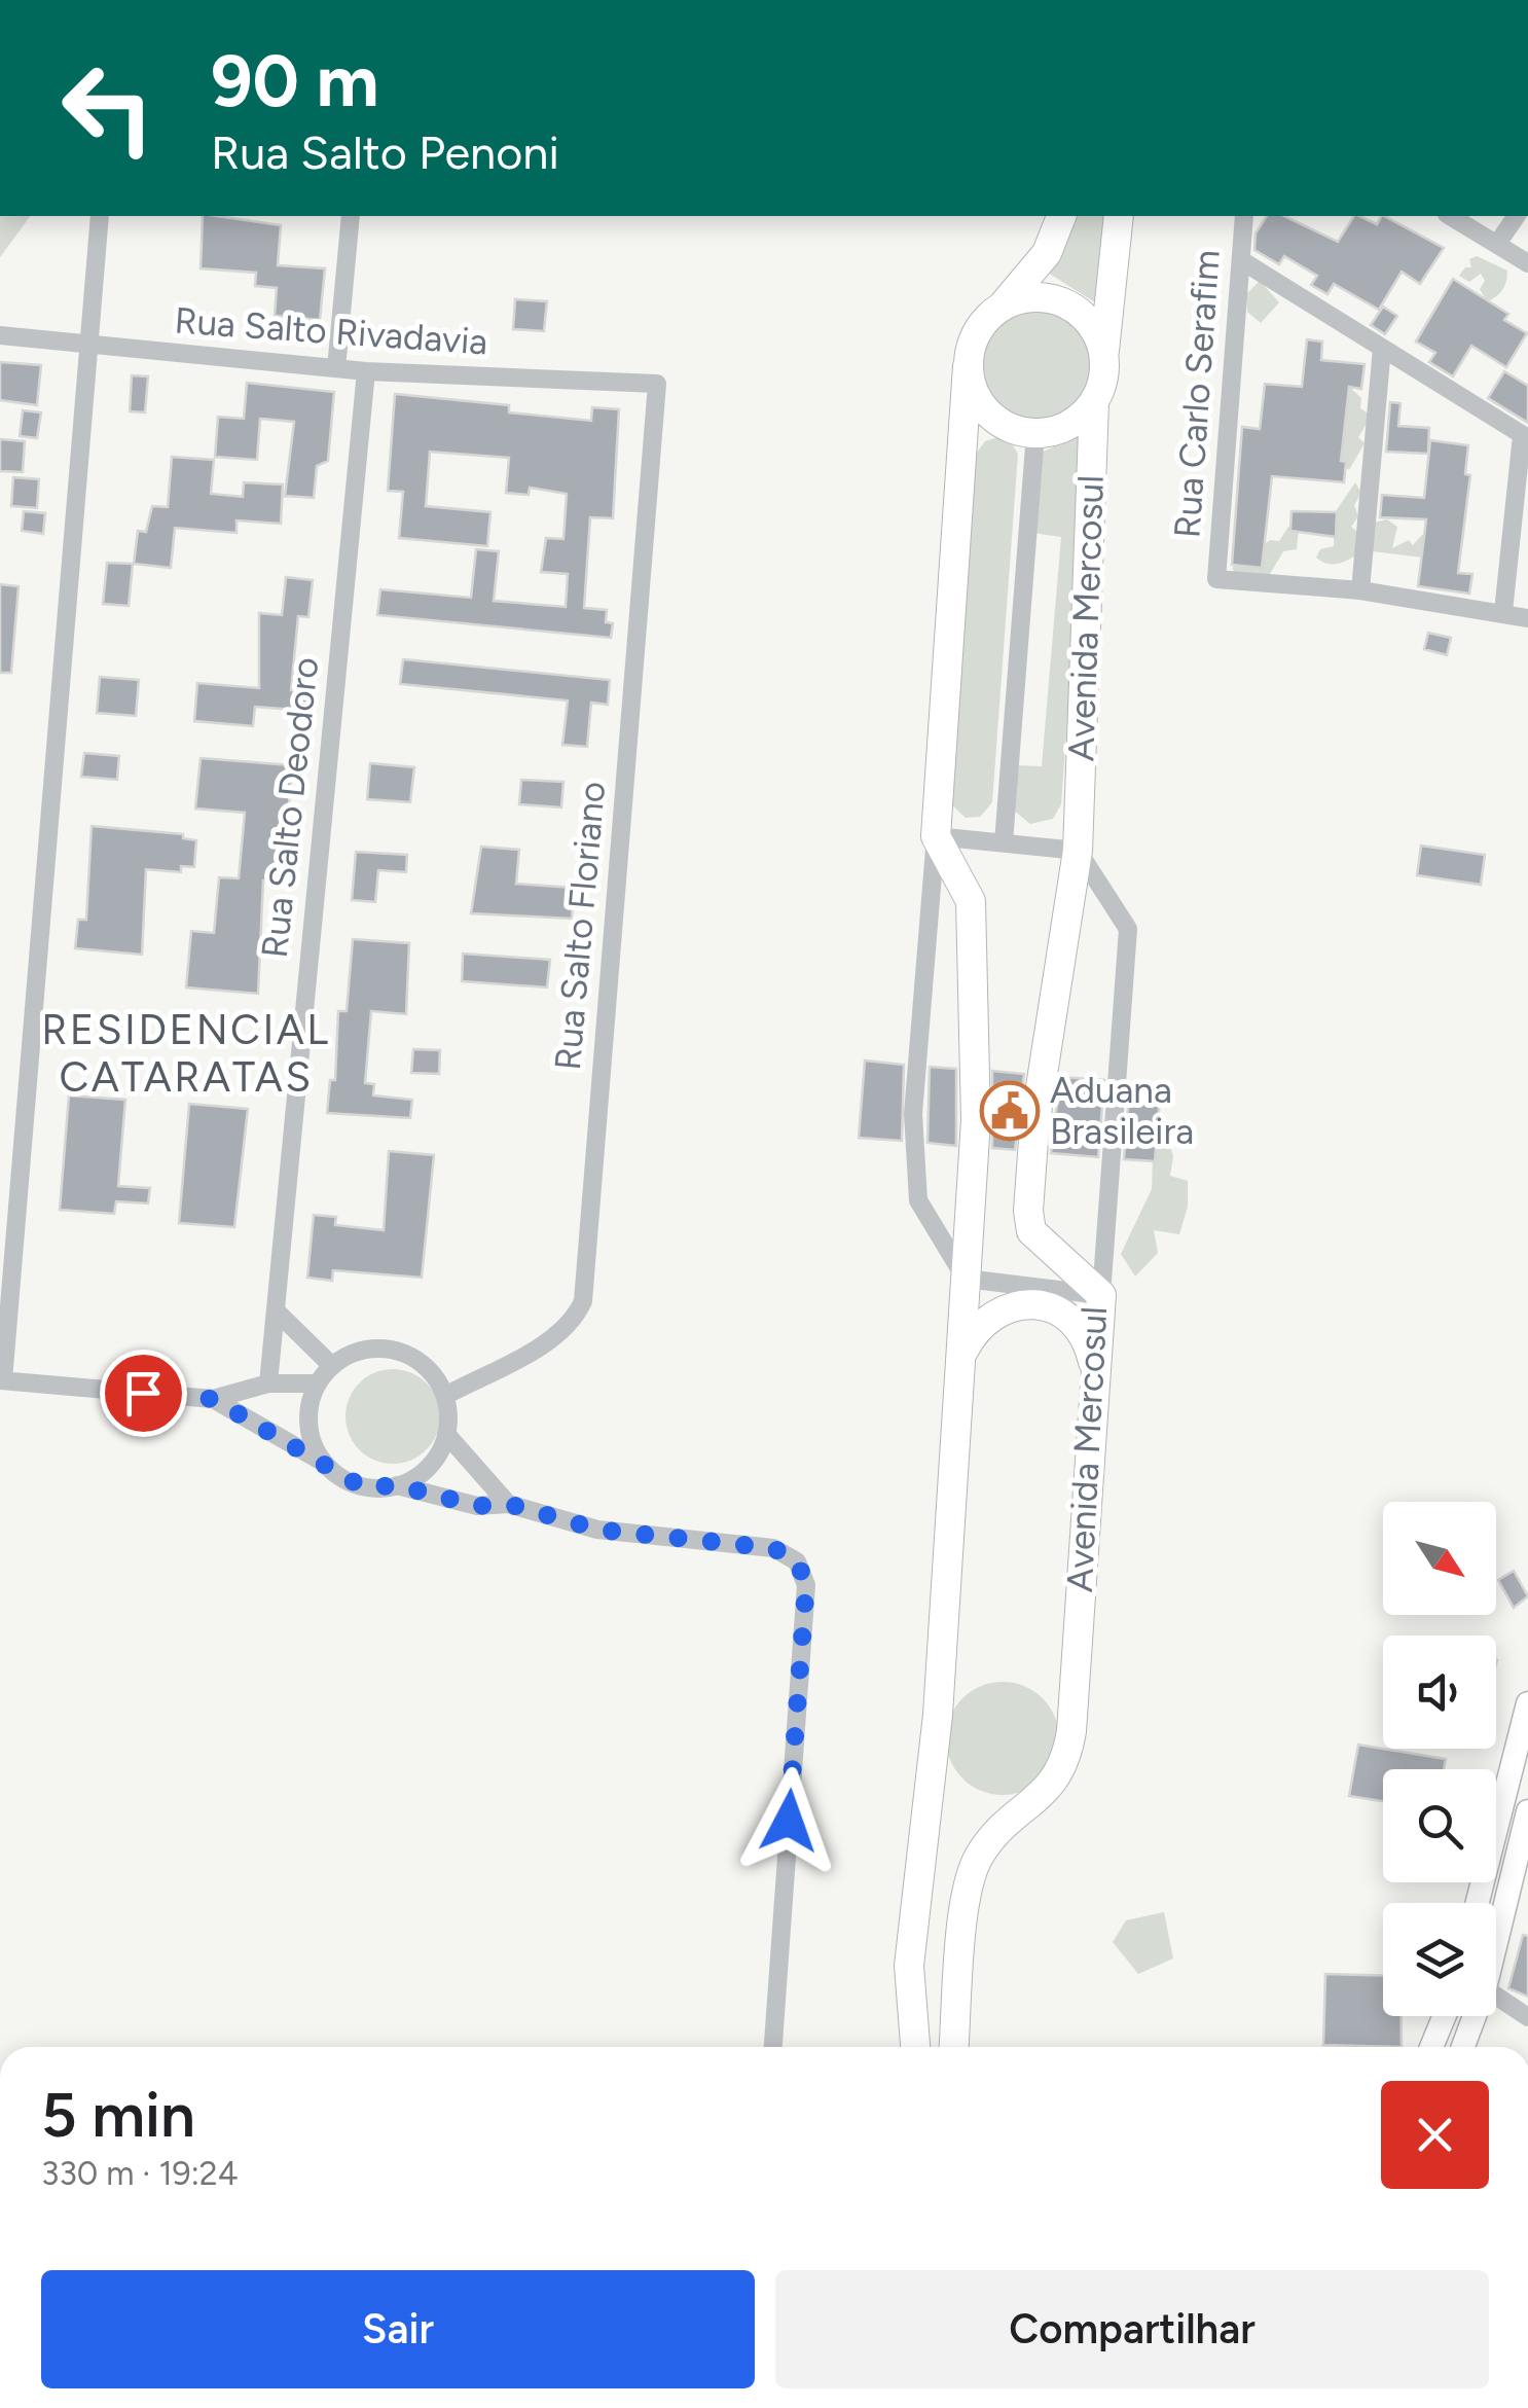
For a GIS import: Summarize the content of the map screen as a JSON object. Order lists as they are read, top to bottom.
{
  "streets": {
    "highway": ["Avenida Mercosul"],
    "street": [
      "Rua Salto Rivadavia",
      "Rua Carlo Serafim",
      "Rua Salto Deodoro",
      "Rua Salto Floriano"
    ]
  },
  "crossings": [
    ["Rua Salto Rivadavia", "Rua Salto Deodoro"],
    ["Rua Salto Rivadavia", "Rua Salto Floriano"]
  ],
  "districts": ["RESIDENCIAL CATARATAS"],
  "places": {
    "public building": ["Aduana Brasileira"]
  },
  "north": "bottom right",
  "page": {
    "turn": ["90 m", "Rua Salto Penoni"],
    "heading": ["5 min", "330 m · 19:24"],
    "buttons": ["Sair", "Compartilhar"]
  }
}
